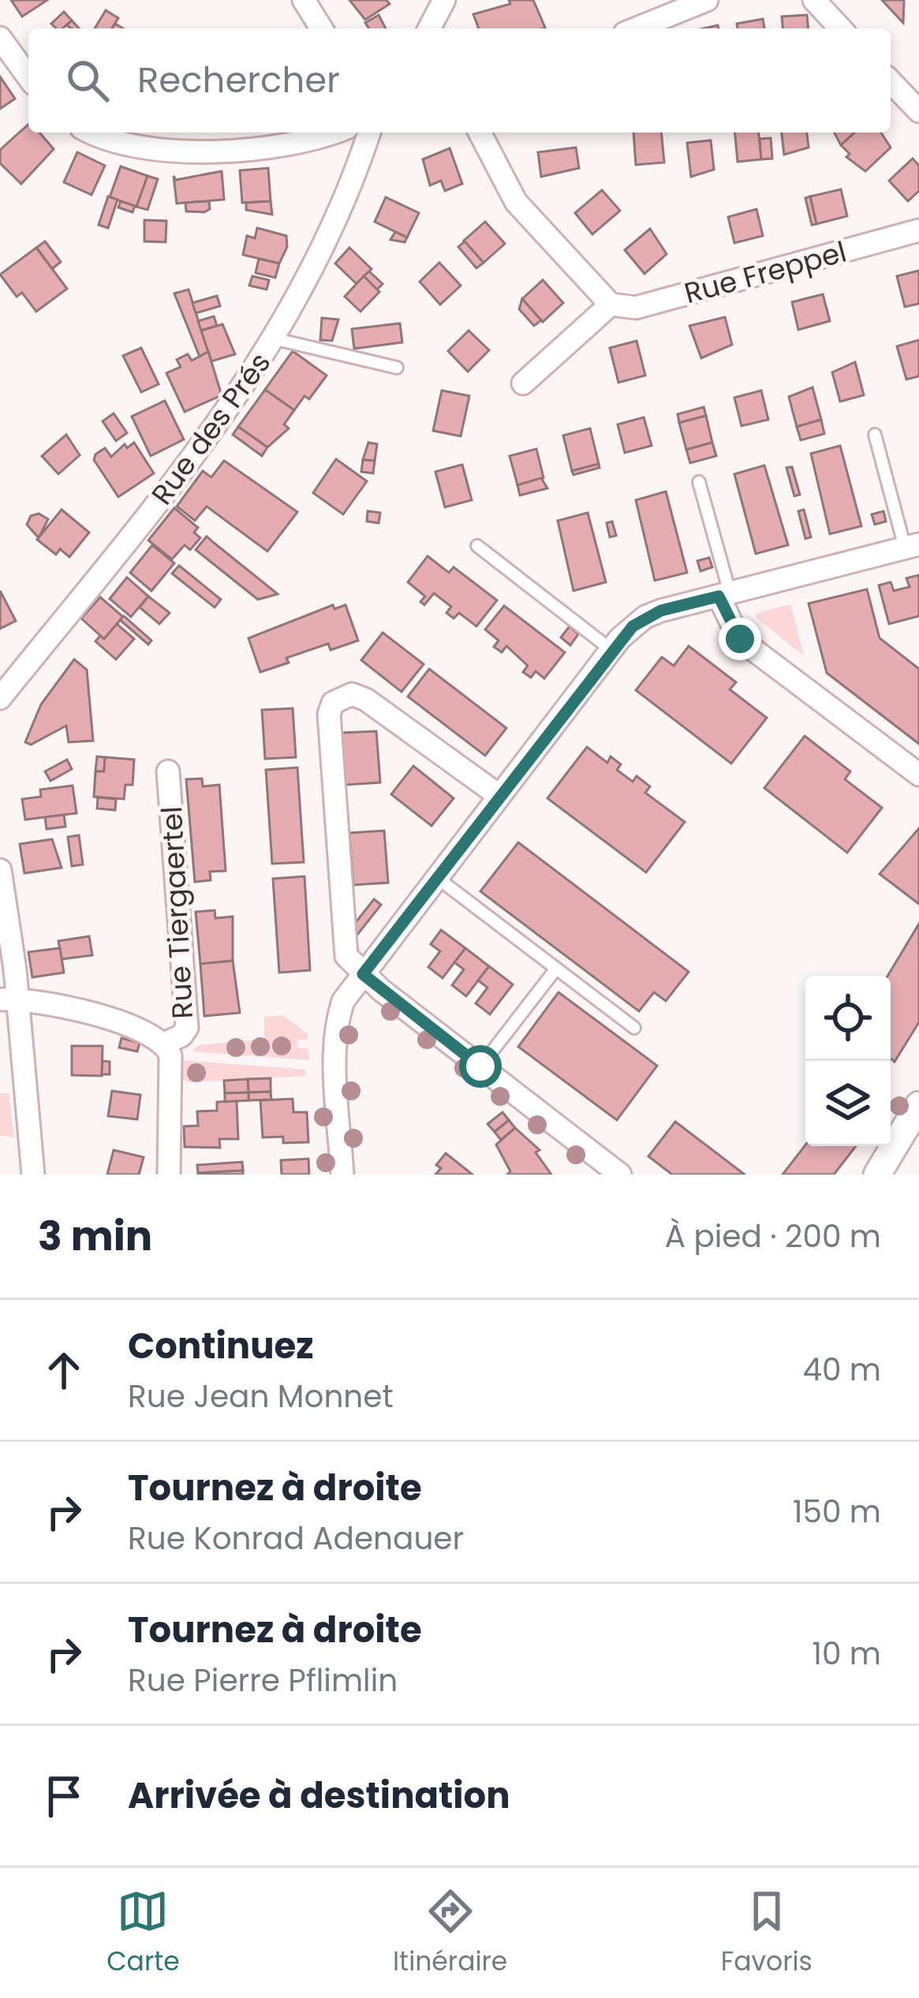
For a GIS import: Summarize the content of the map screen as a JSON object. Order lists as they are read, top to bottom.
{
  "streets": {
    "street": ["Rue Freppel", "Rue des Prés", "Rue Tiergaertel"]
  },
  "page": {
    "search": "Rechercher",
    "heading": ["3 min", "À pied · 200 m"],
    "list": [
      ["Continuez", "Rue Jean Monnet", "40 m"],
      ["Tournez à droite", "Rue Konrad Adenauer", "150 m"],
      ["Tournez à droite", "Rue Pierre Pflimlin", "10 m"],
      "Arrivée à destination"
    ],
    "nav": ["Carte", "Itinéraire", "Favoris"]
  }
}
